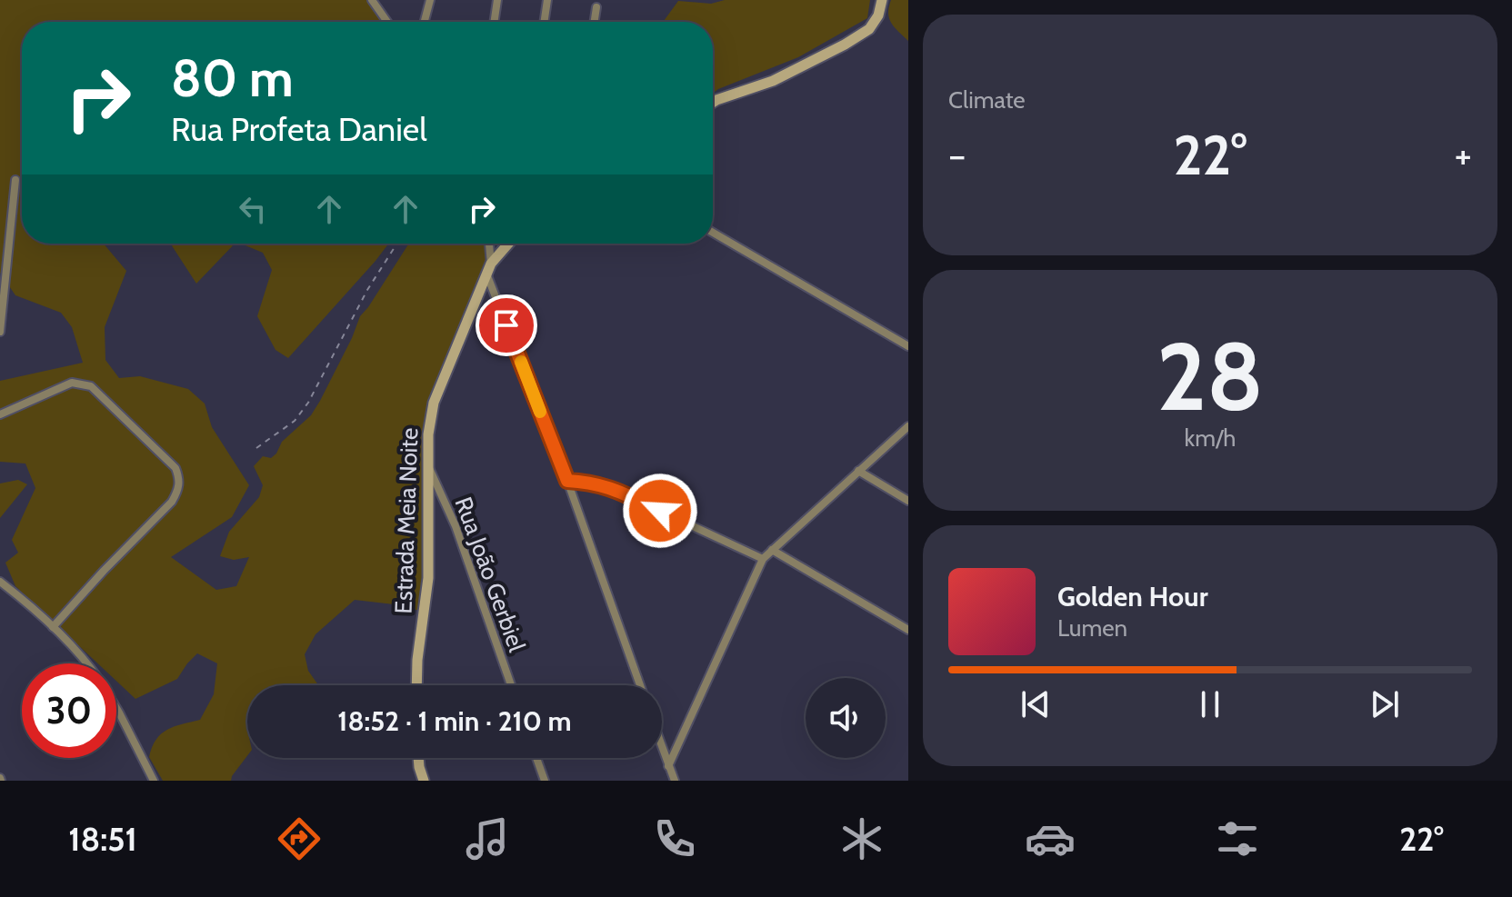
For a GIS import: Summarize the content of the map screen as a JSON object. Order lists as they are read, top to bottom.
{
  "streets": {
    "street": ["Estrada Meia Noite", "Rua João Gerbiel"]
  },
  "crossings": [
    ["Estrada Meia Noite", "Rua João Gerbiel"]
  ],
  "page": {
    "tile": [
      "Climate",
      ["28", "km/h"]
    ],
    "turn": ["80 m", "Rua Profeta Daniel"],
    "heat": ["−", "22°", "+"],
    "song": ["Golden Hour", "Lumen"],
    "limit": "30",
    "trip": "18:52 · 1 min · 210 m",
    "tabs": ["18:51", "22°"]
  }
}
